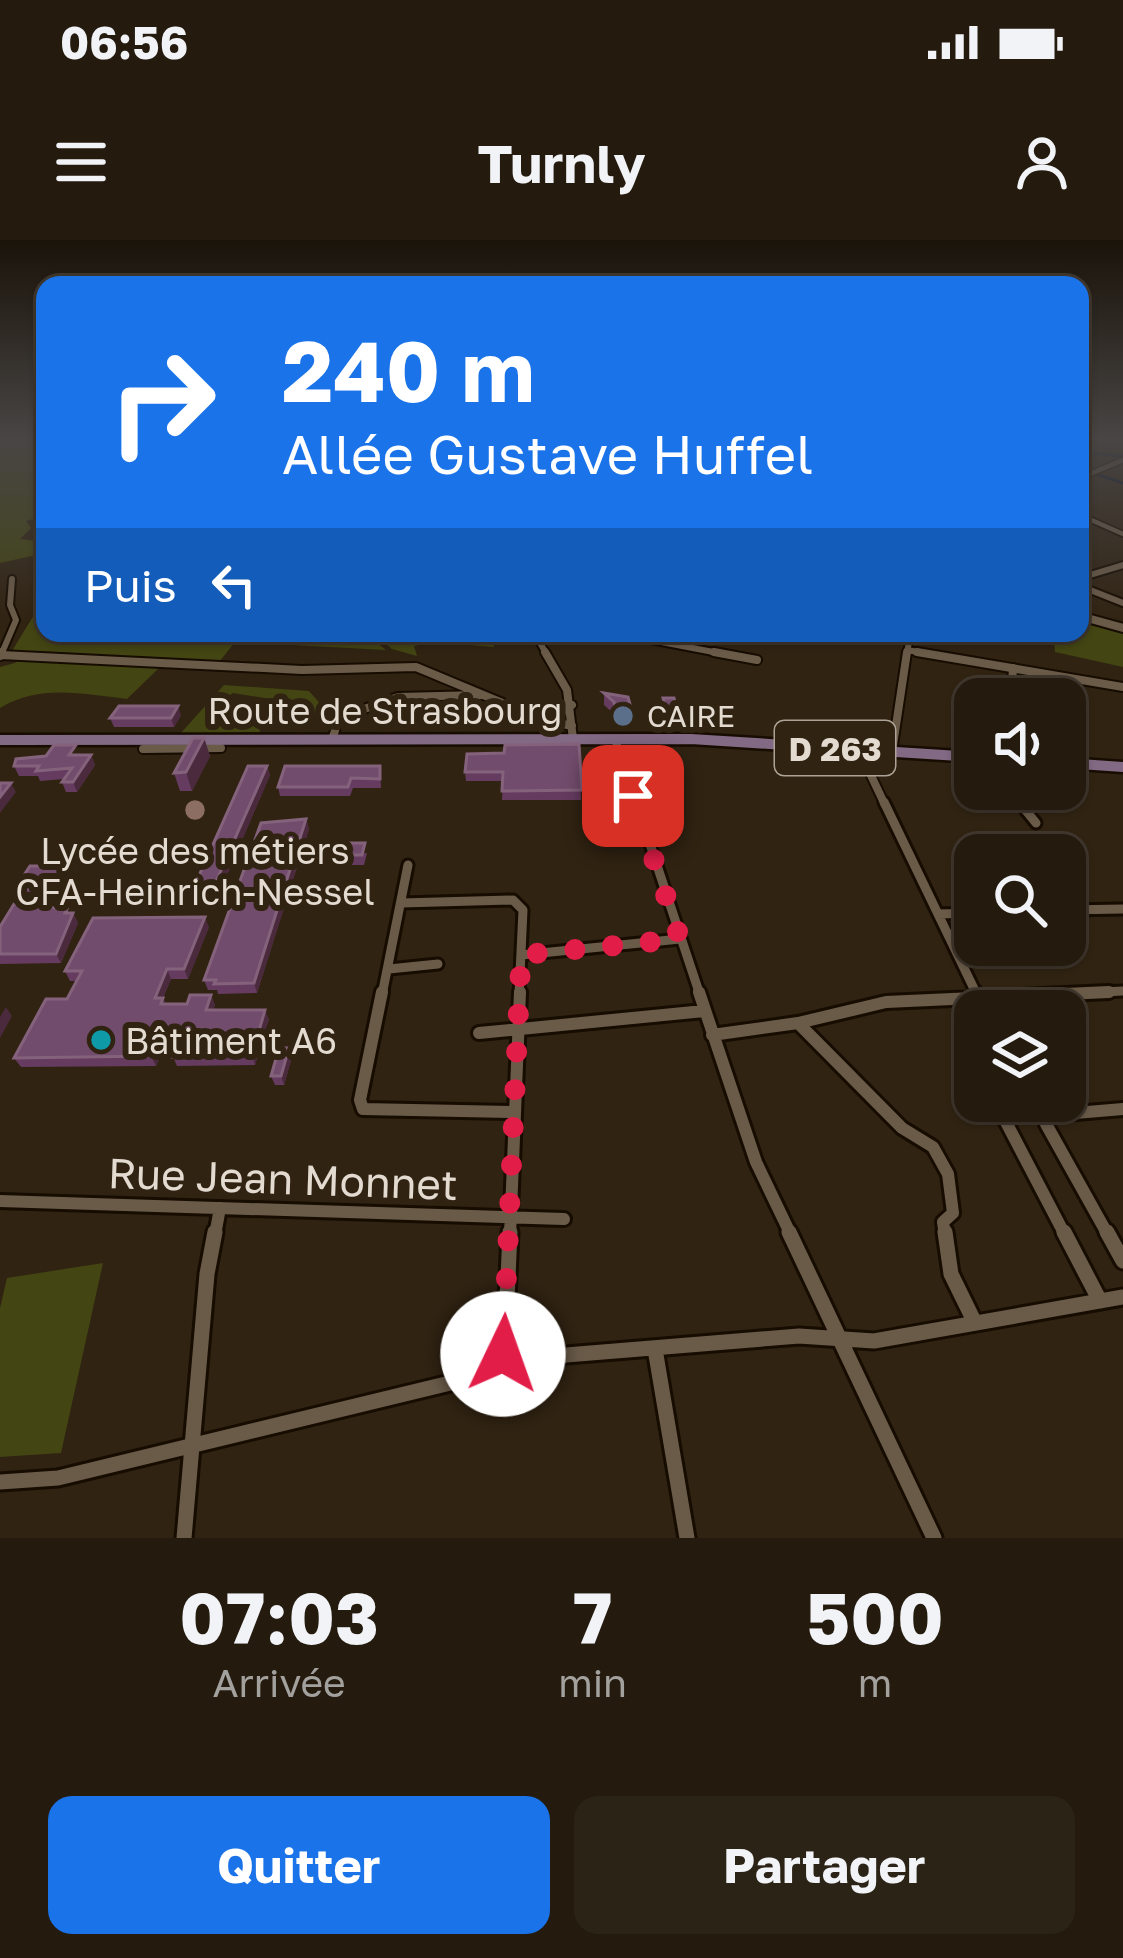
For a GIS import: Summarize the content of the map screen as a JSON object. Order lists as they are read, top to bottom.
{
  "streets": {
    "main road": ["Route de Strasbourg", "D 263"],
    "street": ["Rue Jean Monnet"]
  },
  "places": ["CAIRE", "Lycée des métiers CFA-Heinrich-Nessel", "Bâtiment A6"],
  "page": {
    "status": "06:56",
    "header": "Turnly",
    "turn": ["240 m", "Allée Gustave Huffel"],
    "then": "Puis",
    "eta": [
      "07:03",
      "Arrivée",
      "7",
      "min",
      "500",
      "m"
    ],
    "buttons": ["Quitter", "Partager"]
  }
}
